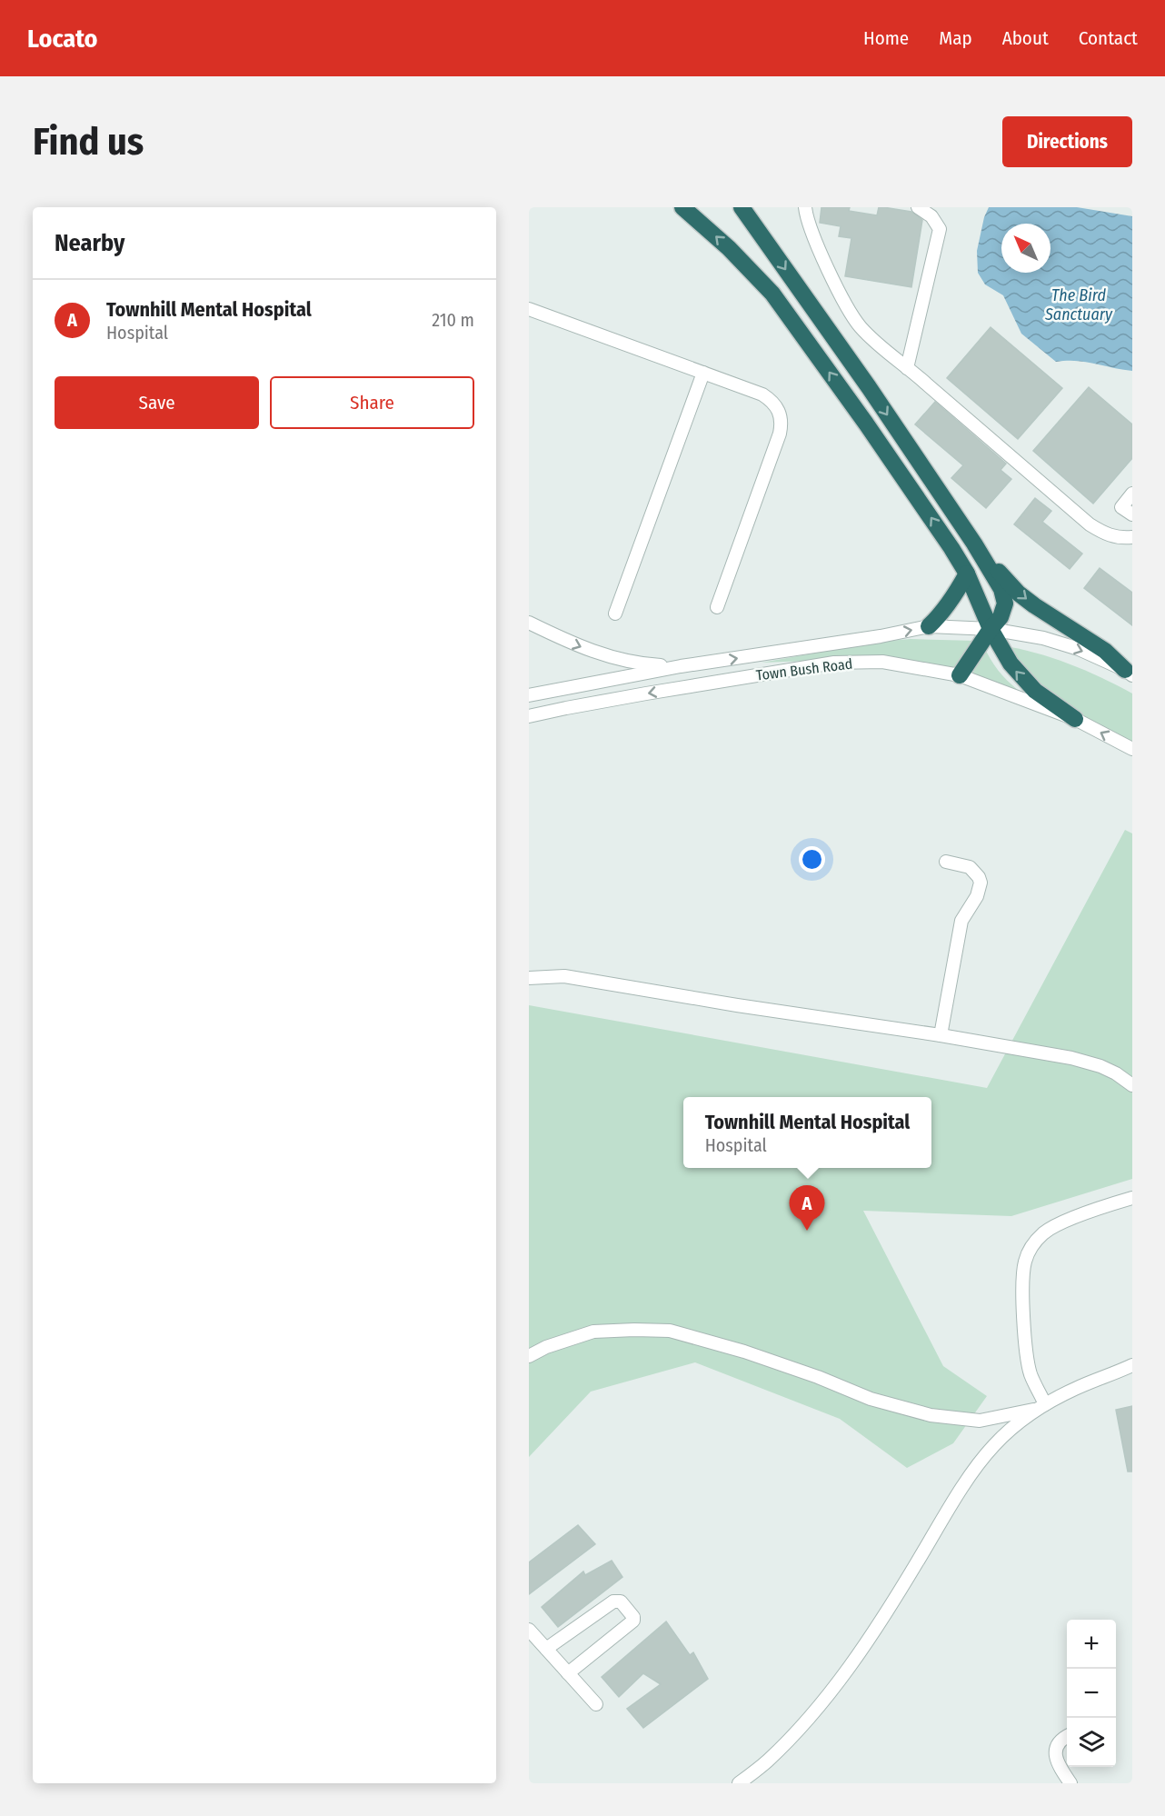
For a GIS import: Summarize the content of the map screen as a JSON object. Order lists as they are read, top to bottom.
{
  "streets": {
    "street": ["Town Bush Road"]
  },
  "water": ["The Bird Sanctuary"],
  "north": "top left",
  "page": {
    "header": "Locato",
    "nav": [
      "Home",
      "Map",
      "About",
      "Contact"
    ],
    "buttons": [
      "Directions",
      ["Save", "Share"]
    ],
    "title": "Find us",
    "heading": "Nearby",
    "list": [
      {
        "mark": "A",
        "name": "Townhill Mental Hospital",
        "note": "Hospital",
        "value": "210 m"
      }
    ],
    "popup": ["Townhill Mental Hospital", "Hospital"],
    "pins": "A",
    "map_buttons": ["+", "−"]
  }
}
